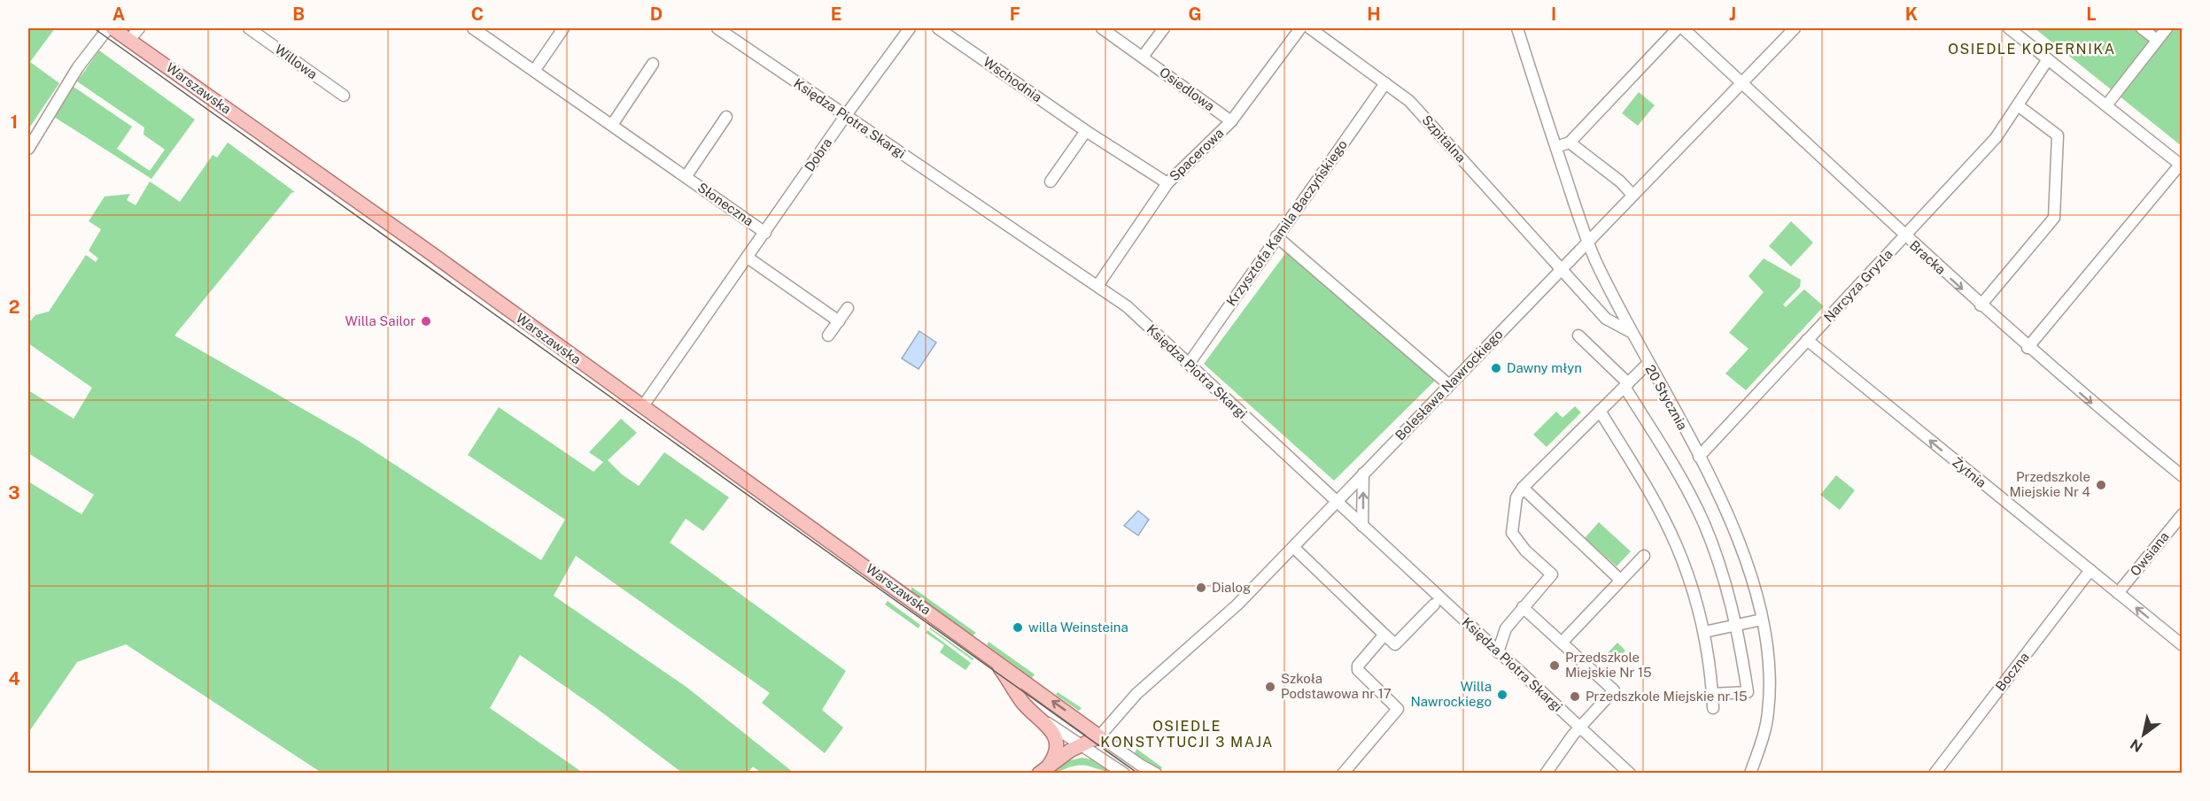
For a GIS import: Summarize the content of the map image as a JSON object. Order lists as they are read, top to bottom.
{
  "streets": {
    "main road": ["Warszawska"],
    "street": [
      "Willowa",
      "Wschodnia",
      "Osiedlowa",
      "Księdza Piotra Skargi",
      "Szpitalna",
      "Dobra",
      "Spacerowa",
      "Słoneczna",
      "Krzysztofa Kamila Baczyńskiego",
      "Bracka",
      "Narcyza Gryzla",
      "Bolesława Nawrockiego",
      "20 Stycznia",
      "Żytnia",
      "Owsiana",
      "Boczna"
    ]
  },
  "crossings": [
    ["Wschodnia", "Spacerowa"],
    ["Warszawska", "Dobra"],
    ["Warszawska", "Bolesława Nawrockiego"],
    ["Osiedlowa", "Spacerowa"],
    ["Księdza Piotra Skargi", "Dobra"],
    ["Księdza Piotra Skargi", "Spacerowa"],
    ["Księdza Piotra Skargi", "Krzysztofa Kamila Baczyńskiego"],
    ["Księdza Piotra Skargi", "Bolesława Nawrockiego"],
    ["Szpitalna", "Krzysztofa Kamila Baczyńskiego"],
    ["Szpitalna", "Bolesława Nawrockiego"],
    ["Szpitalna", "20 Stycznia"],
    ["Dobra", "Słoneczna"],
    ["Bracka", "Narcyza Gryzla"],
    ["Bracka", "Bolesława Nawrockiego"],
    ["Narcyza Gryzla", "20 Stycznia"],
    ["Narcyza Gryzla", "Żytnia"],
    ["Bolesława Nawrockiego", "20 Stycznia"],
    ["Żytnia", "Owsiana"],
    ["Żytnia", "Boczna"]
  ],
  "one_way": ["Bracka", "Żytnia"],
  "districts": ["OSIEDLE KOPERNIKA", "OSIEDLE KONSTYTUCJI 3 MAJA"],
  "places": [
    "Willa Sailor",
    "Dawny młyn",
    "Przedszkole Miejskie Nr 4",
    "Dialog",
    "willa Weinsteina",
    "Przedszkole Miejskie Nr 15",
    "Szkoła Podstawowa nr 17",
    "Willa Nawrockiego",
    "Przedszkole Miejskie nr 15"
  ],
  "north": "bottom left",
  "grid": {
    "columns": [
      "A",
      "B",
      "C",
      "D",
      "E",
      "F",
      "G",
      "H",
      "I",
      "J",
      "K",
      "L"
    ],
    "rows": [
      "1",
      "2",
      "3",
      "4"
    ]
  }
}
